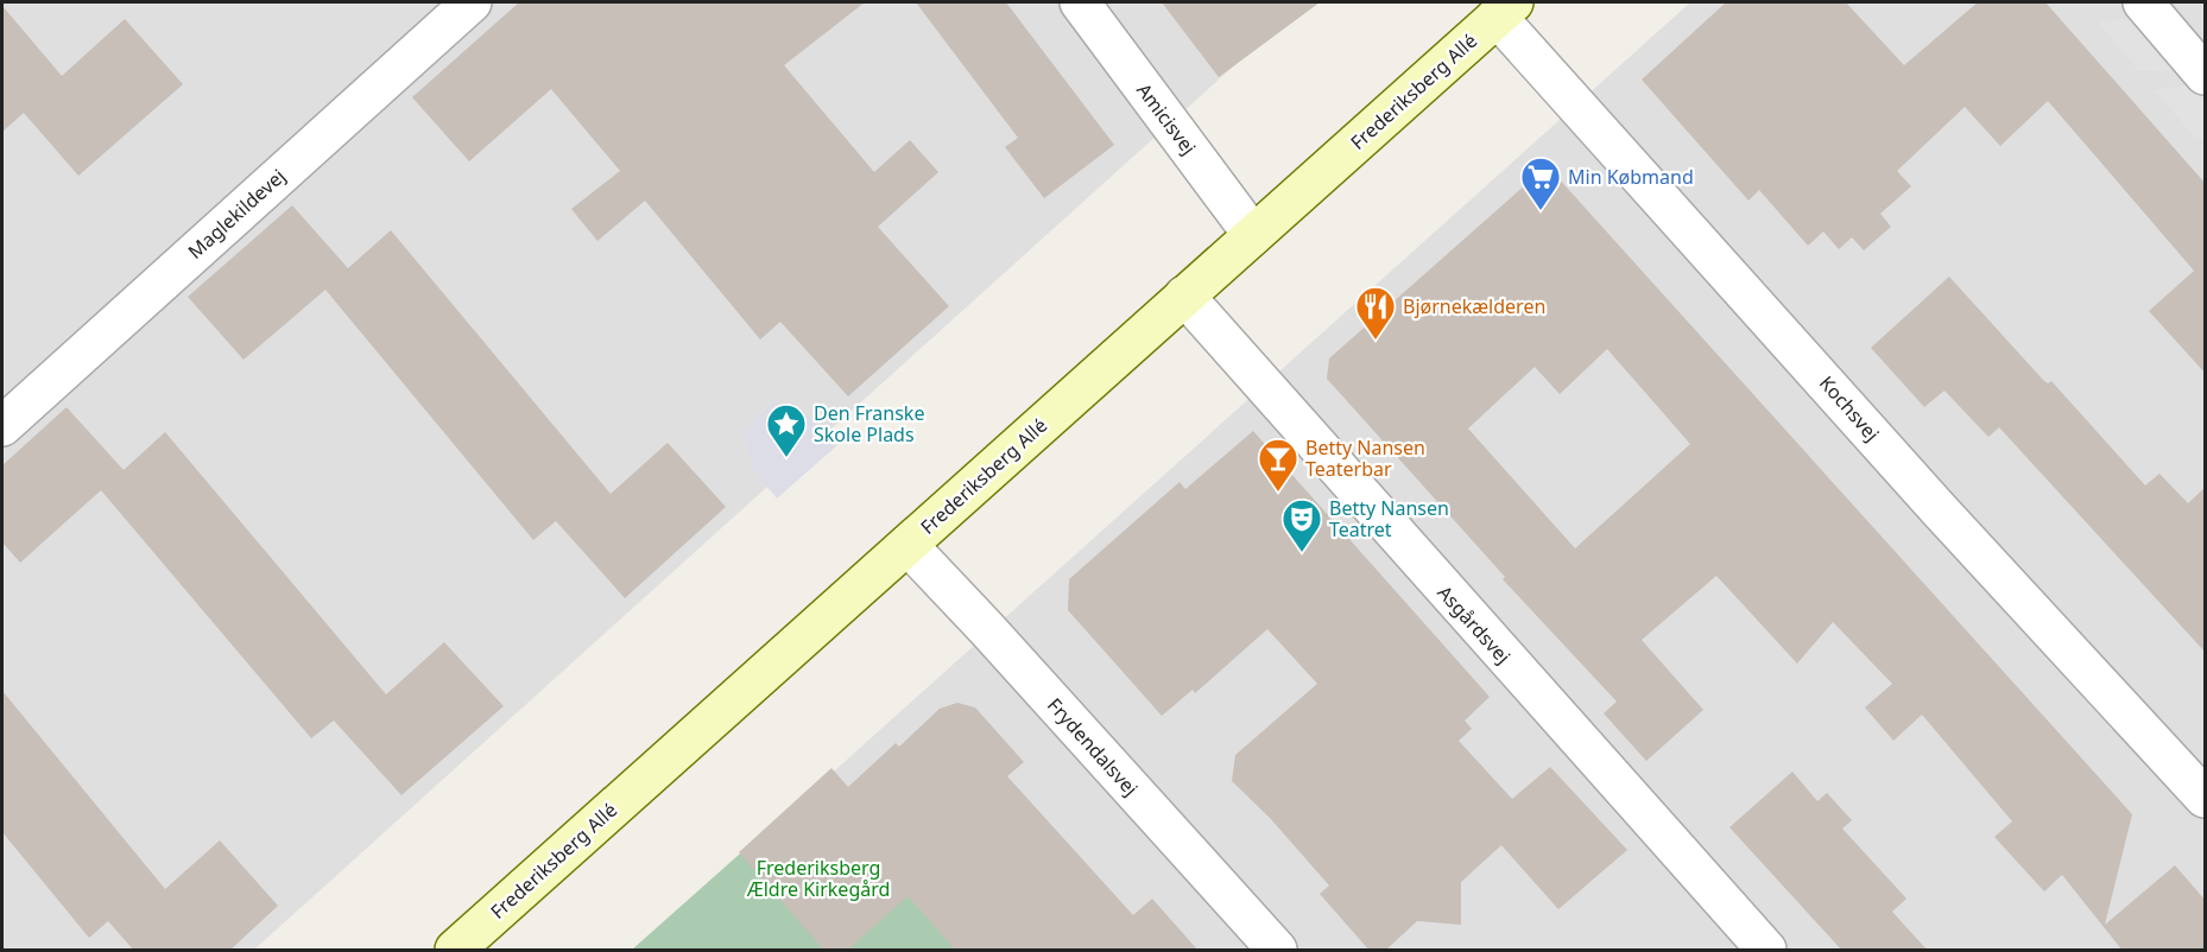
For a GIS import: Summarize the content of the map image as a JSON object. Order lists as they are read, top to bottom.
{
  "streets": {
    "street": [
      "Frederiksberg Allé",
      "Amicisvej",
      "Maglekildevej",
      "Kochsvej",
      "Asgårdsvej",
      "Frydendalsvej"
    ]
  },
  "crossings": [
    ["Frederiksberg Allé", "Amicisvej"],
    ["Frederiksberg Allé", "Kochsvej"],
    ["Frederiksberg Allé", "Asgårdsvej"],
    ["Frederiksberg Allé", "Frydendalsvej"]
  ],
  "parks": ["Frederiksberg Ældre Kirkegård"],
  "places": {
    "supermarket": ["Min Købmand"],
    "restaurant": ["Bjørnekælderen"],
    "place": ["Den Franske Skole Plads"],
    "bar": ["Betty Nansen Teaterbar"],
    "theatre": ["Betty Nansen Teatret"]
  }
}
